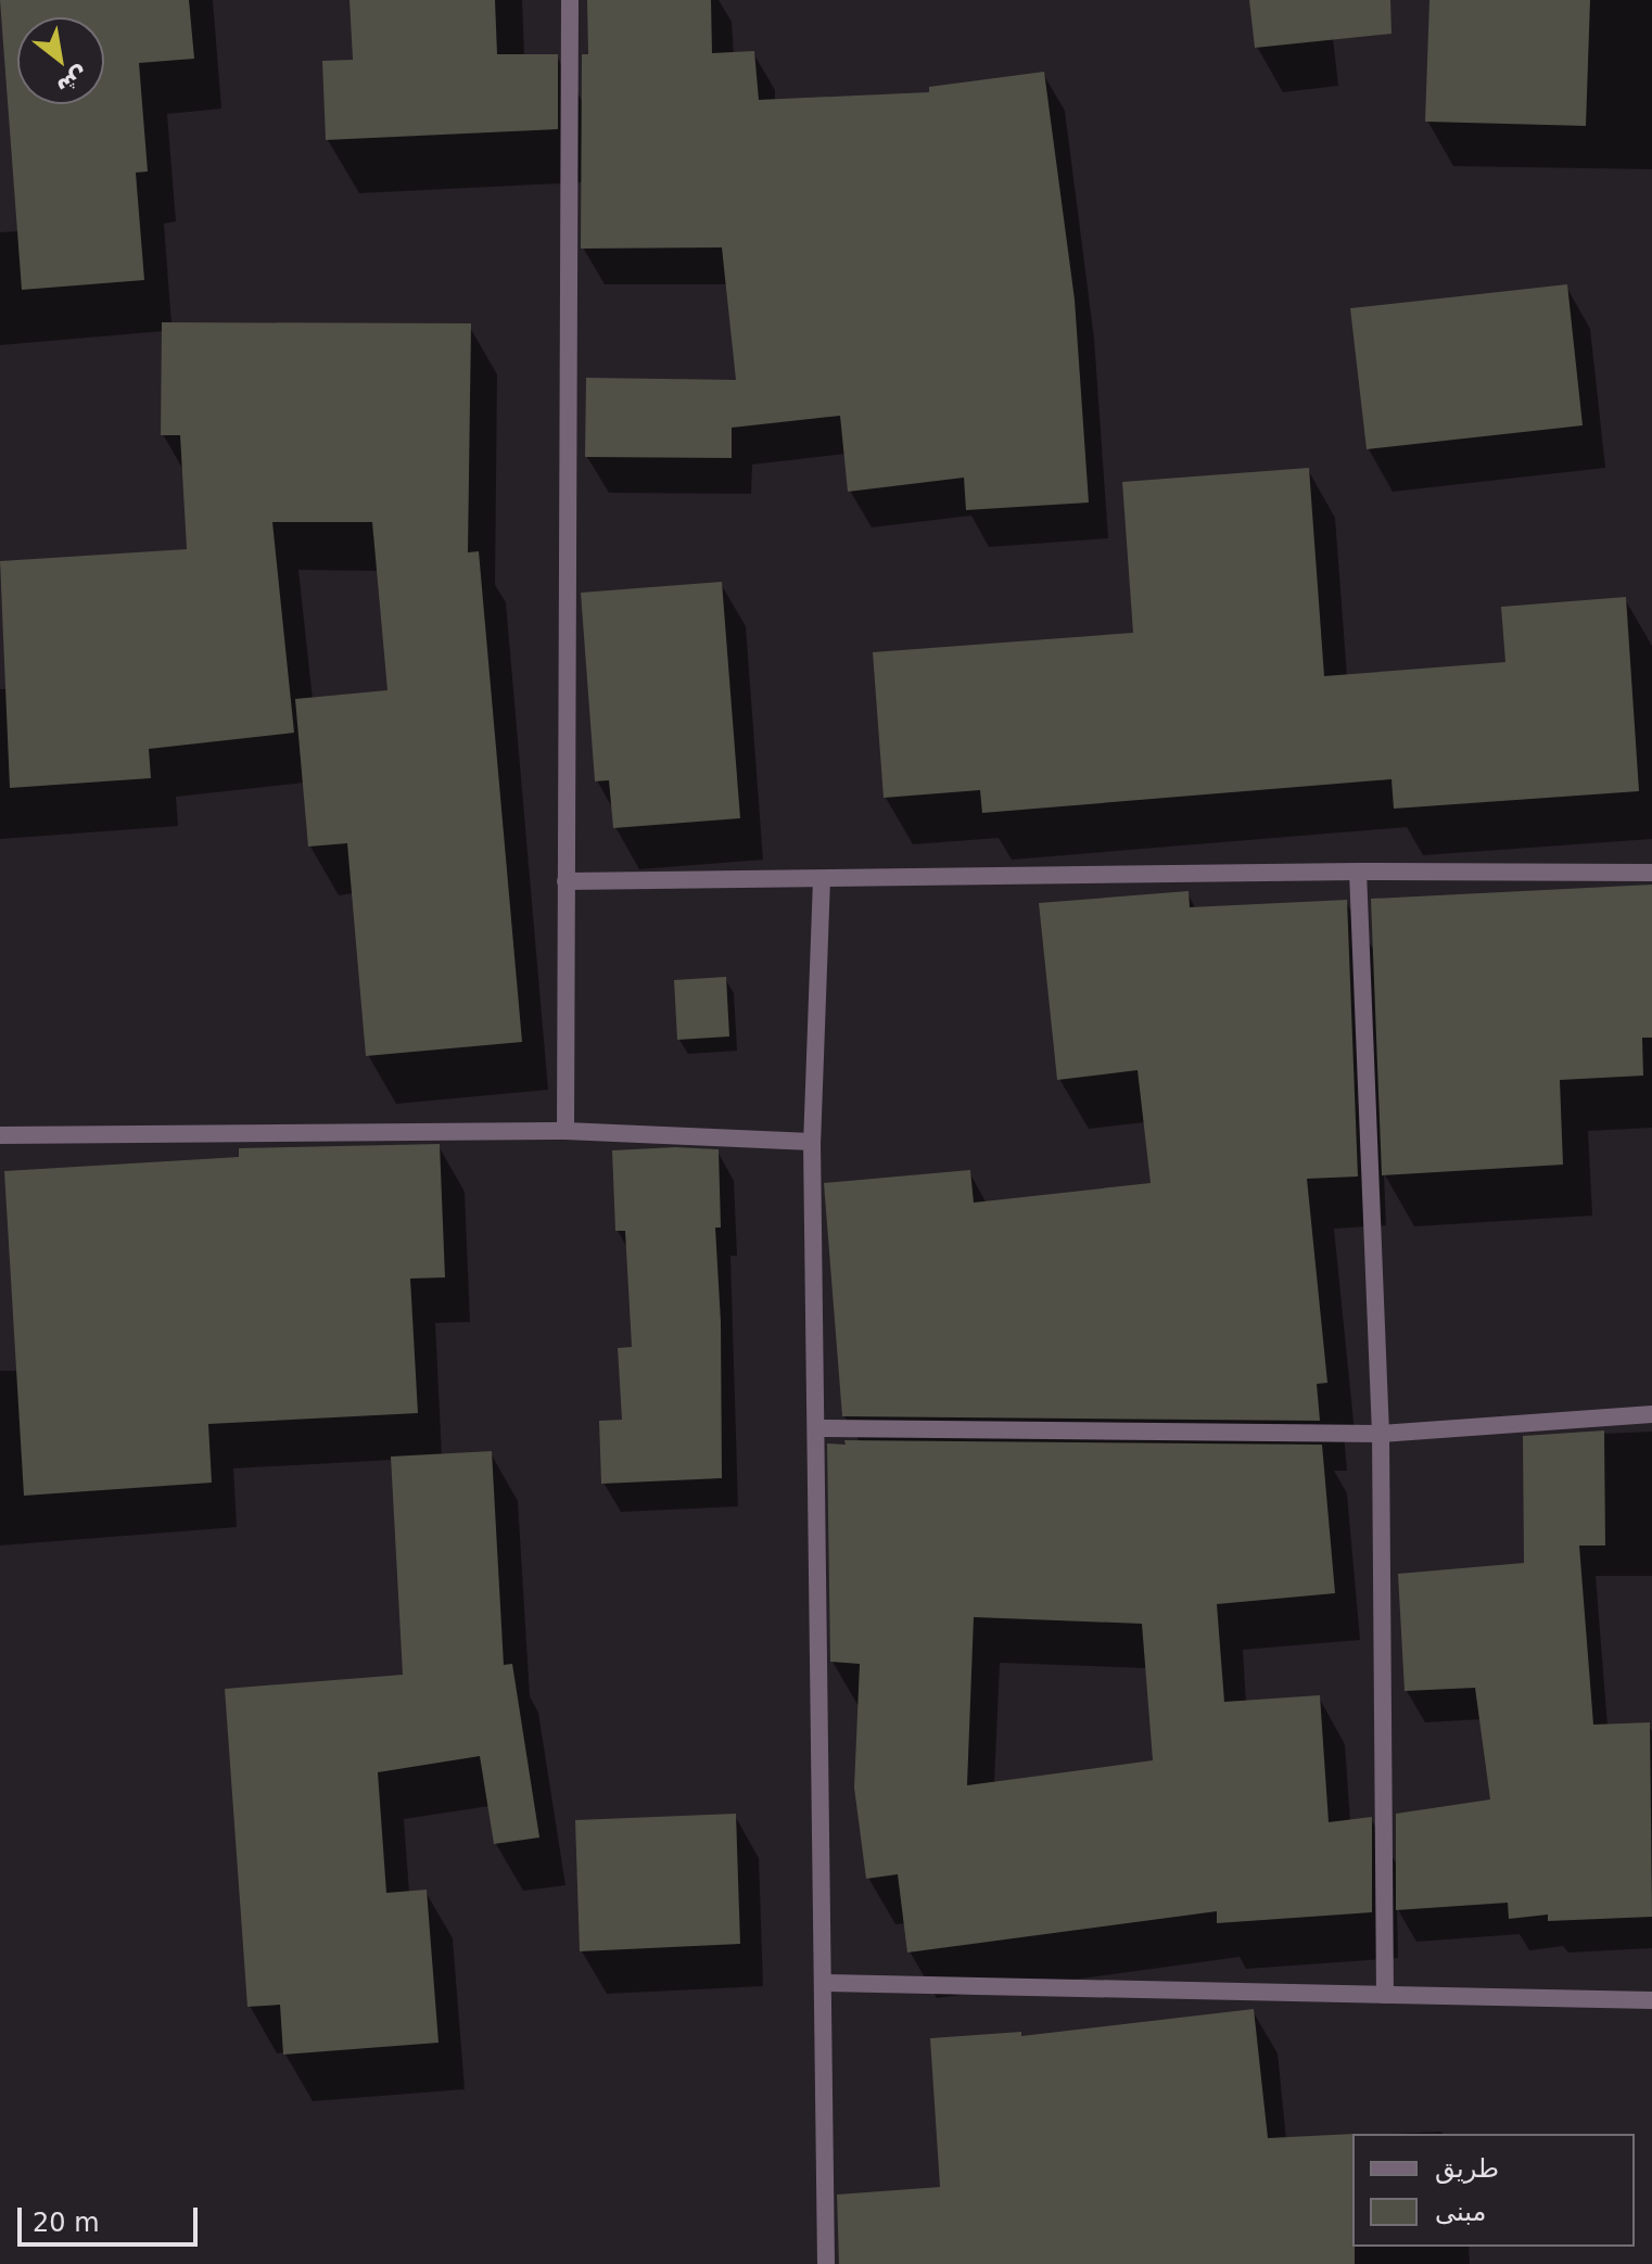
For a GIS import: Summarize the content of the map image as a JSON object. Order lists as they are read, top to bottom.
{
  "legend": ["طريق", "مبنى"],
  "scale_bar": "20 m",
  "north": "bottom right"
}
